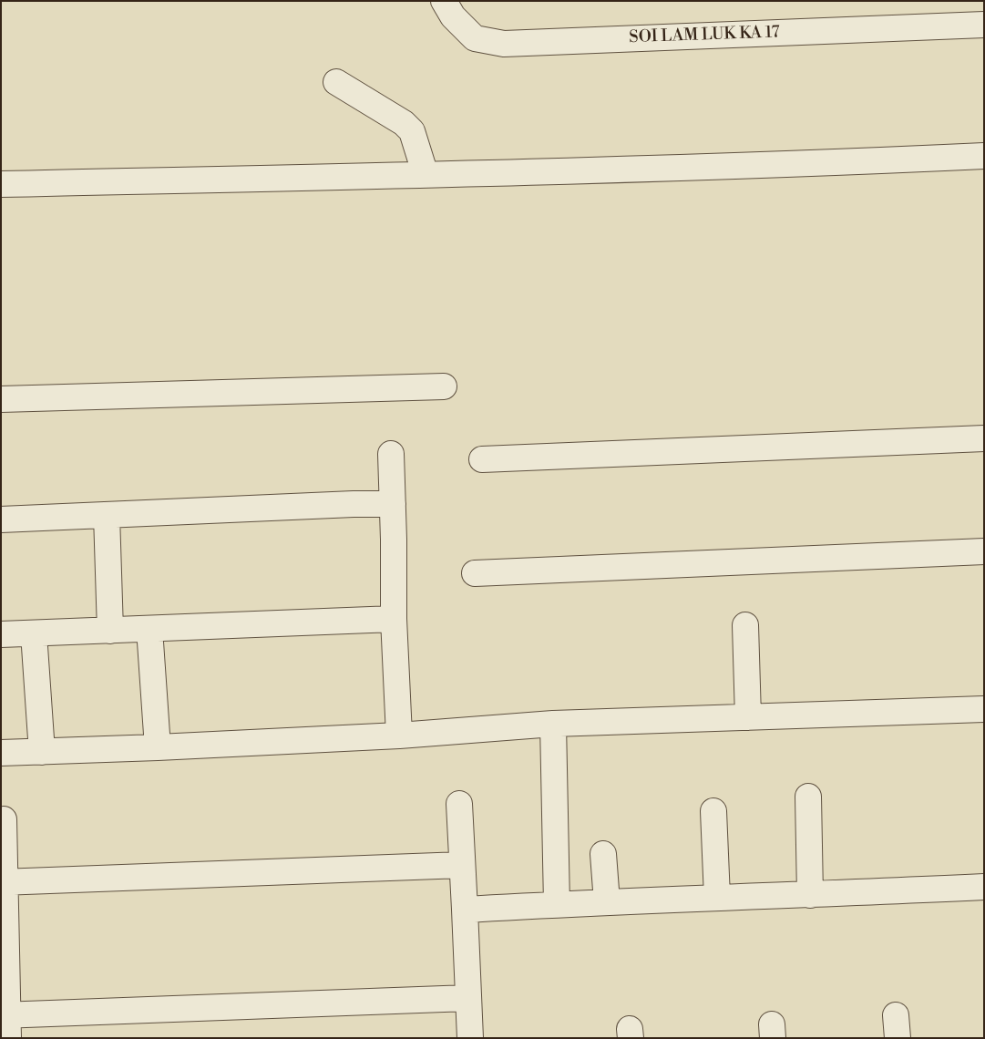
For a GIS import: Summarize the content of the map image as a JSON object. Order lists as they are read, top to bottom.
{
  "streets": {
    "street": ["SOI LAM LUK KA 17"]
  }
}
